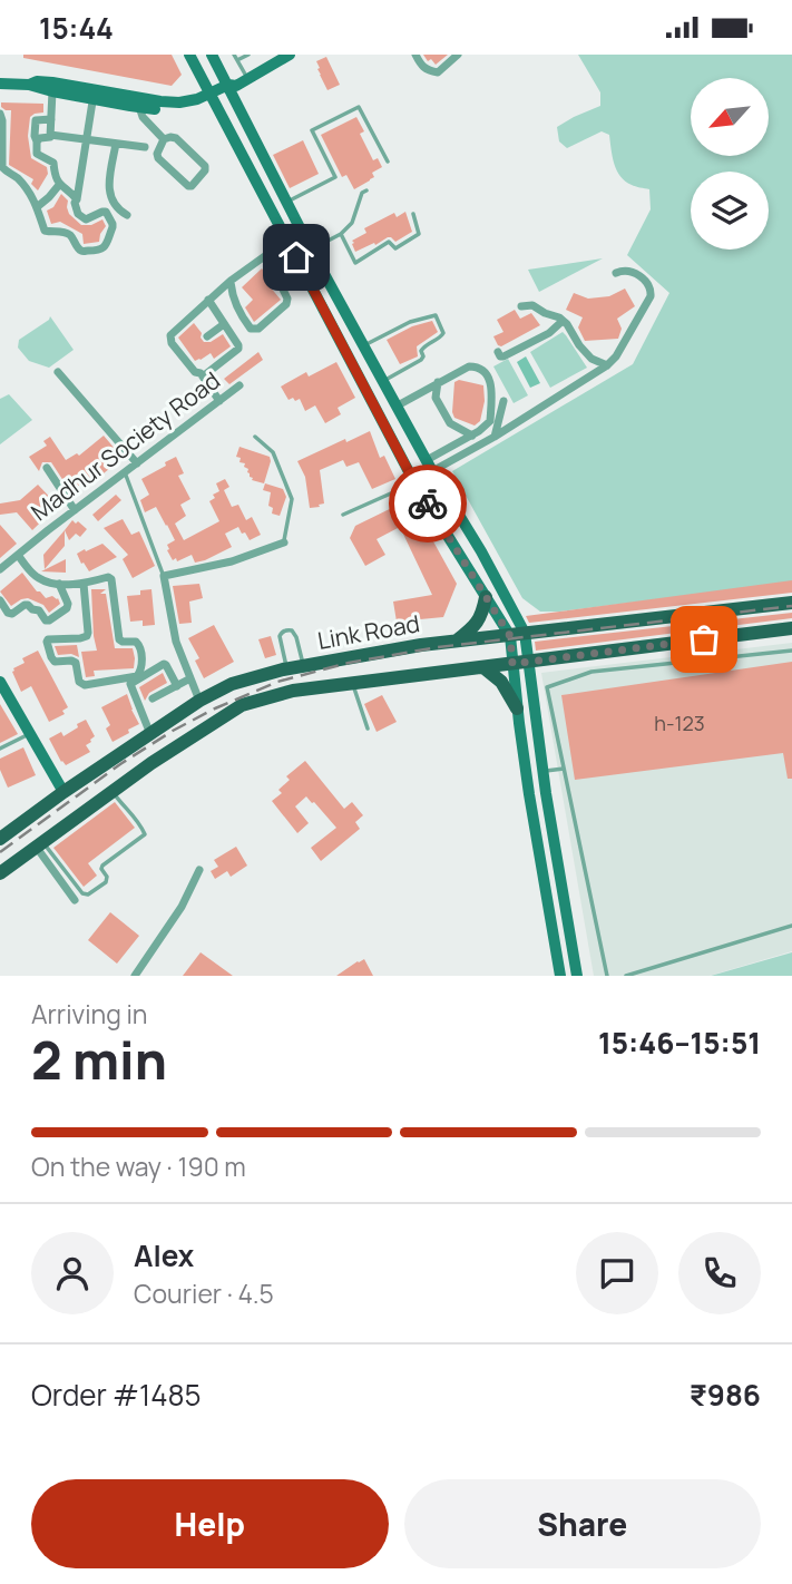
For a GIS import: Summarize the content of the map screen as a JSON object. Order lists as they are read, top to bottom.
{
  "streets": {
    "main road": ["Link Road"],
    "street": ["Madhur Society Road"]
  },
  "house_numbers": ["h-123"],
  "north": "bottom left",
  "page": {
    "status": "15:44",
    "heading": ["2 min", "Arriving in", "15:46–15:51"],
    "panel": [
      "Alex",
      "Courier · 4.5",
      "Order #1485",
      "₹986"
    ],
    "bar": "On the way · 190 m",
    "buttons": ["Help", "Share"]
  }
}
